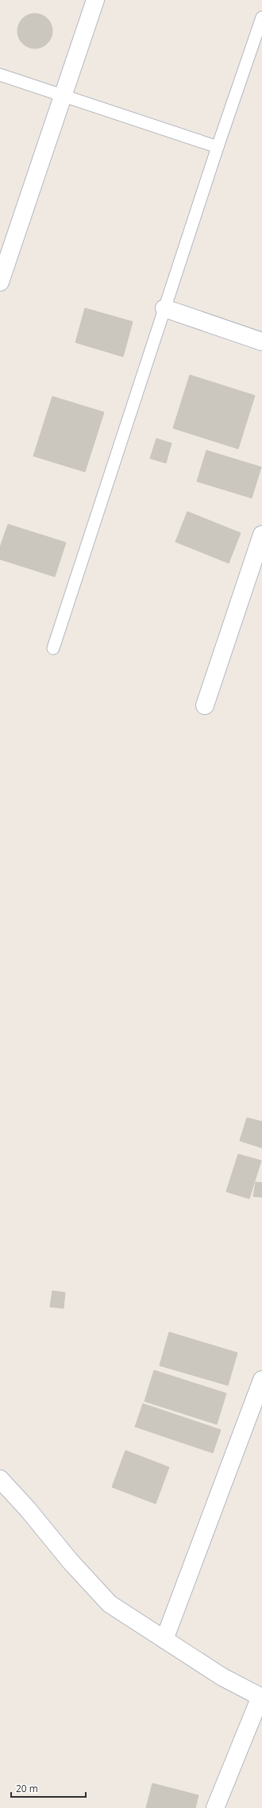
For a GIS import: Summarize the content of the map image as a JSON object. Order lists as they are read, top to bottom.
{
  "scale_bar": "20 m"
}
